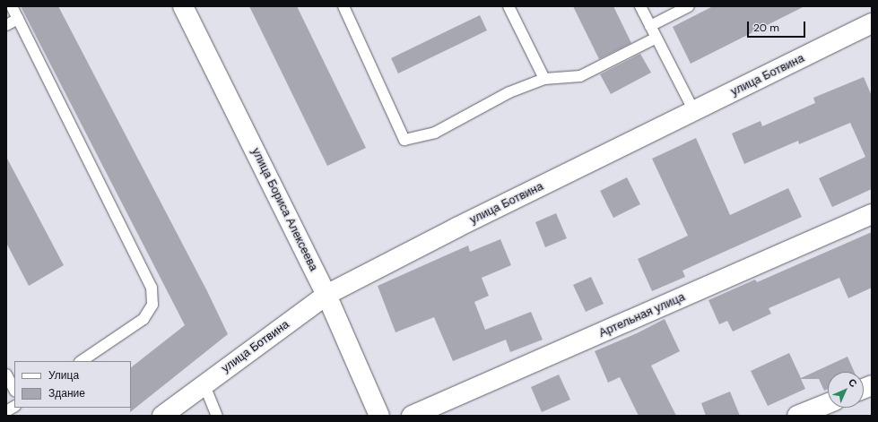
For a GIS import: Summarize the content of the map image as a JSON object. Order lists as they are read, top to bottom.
{
  "streets": {
    "street": ["улица Ботвина", "улица Бориса Алексеева", "Артельная улица"]
  },
  "crossings": [
    ["улица Ботвина", "улица Бориса Алексеева"]
  ],
  "legend": ["Улица", "Здание"],
  "scale_bar": "20 m",
  "north": "top right"
}
